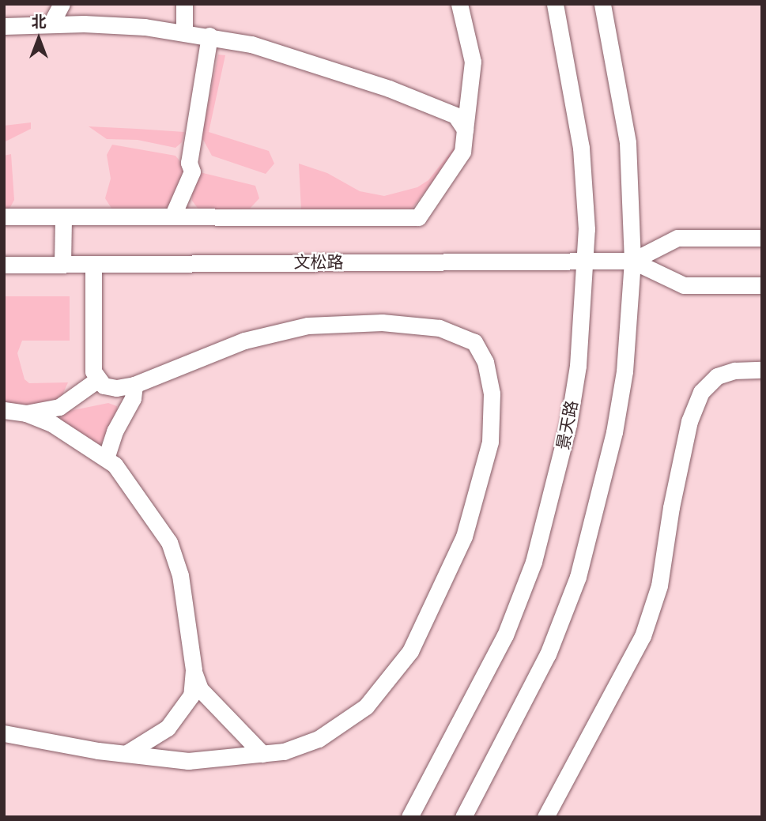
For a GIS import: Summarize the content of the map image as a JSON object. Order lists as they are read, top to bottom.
{
  "streets": {
    "street": ["文松路", "景天路"]
  },
  "crossings": [
    ["文松路", "景天路"]
  ],
  "north": "top"
}
